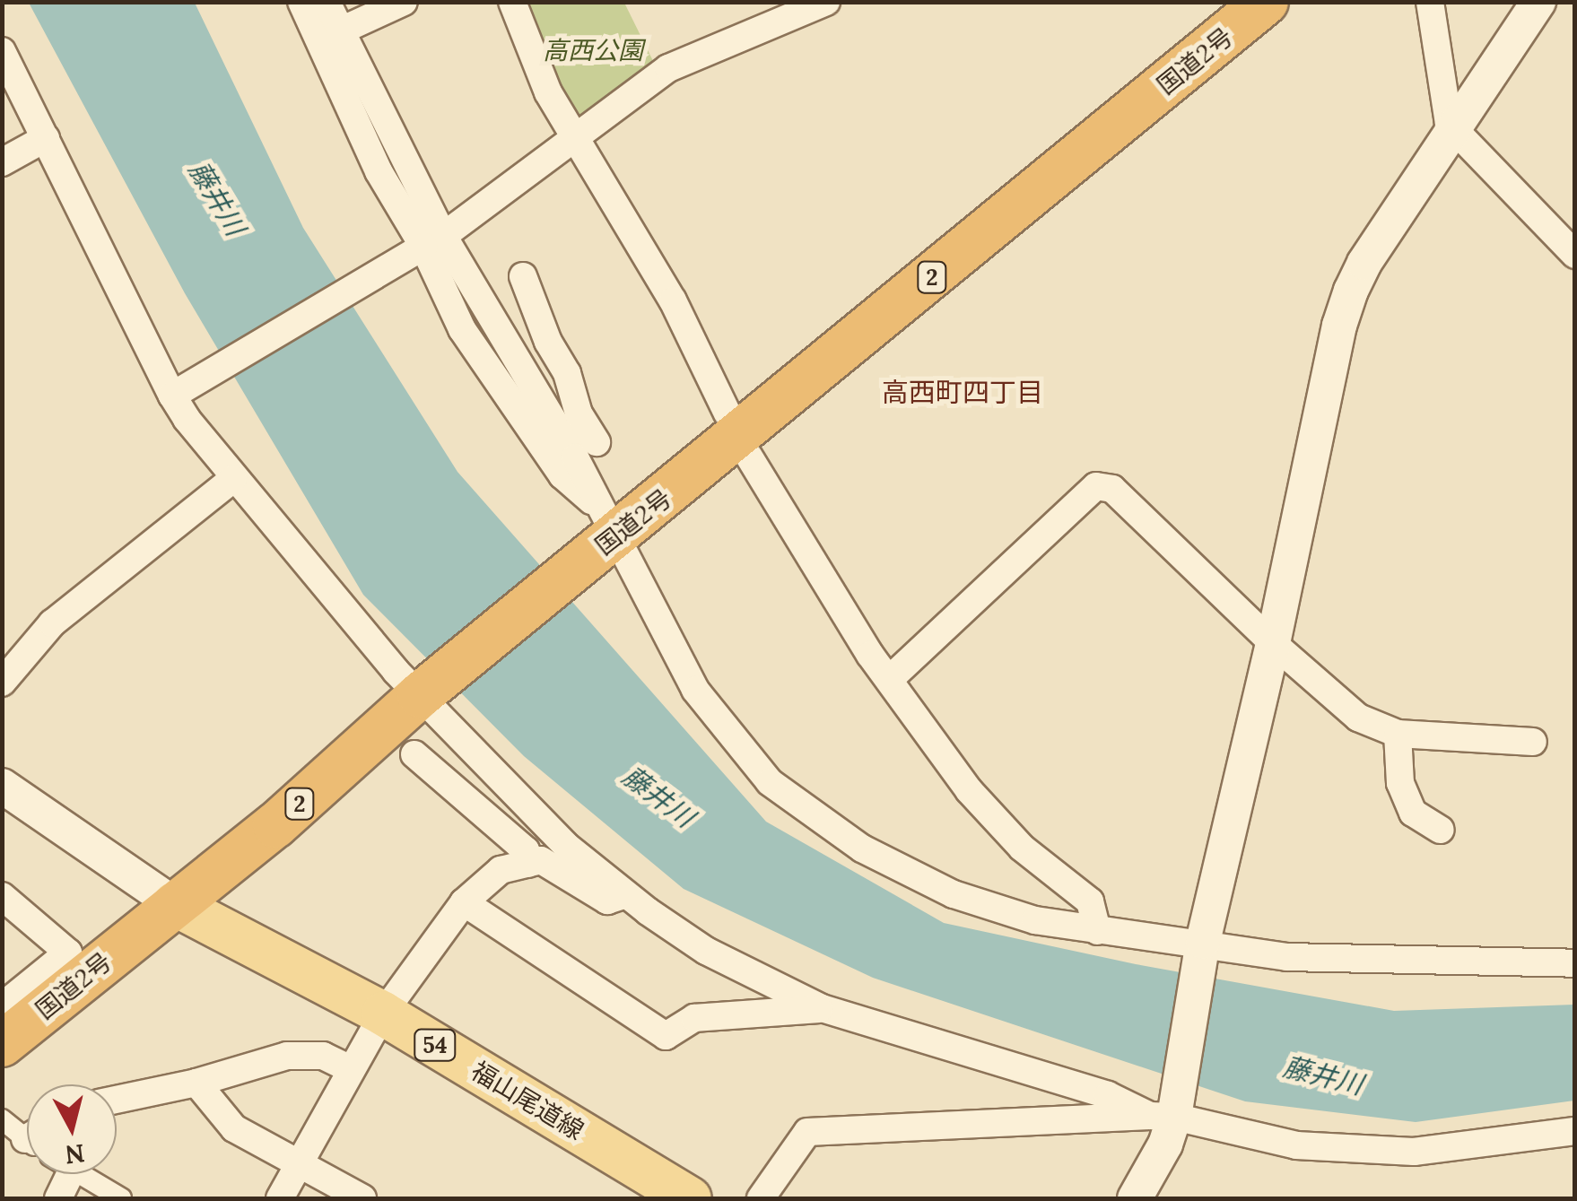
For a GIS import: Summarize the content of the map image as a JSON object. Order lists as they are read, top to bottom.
{
  "streets": {
    "highway": ["国道2号", "2"],
    "main road": ["54", "福山尾道線"]
  },
  "crossings": [
    ["国道2号", "福山尾道線"]
  ],
  "districts": ["高西町四丁目"],
  "water": ["藤井川"],
  "parks": ["高西公園"],
  "north": "bottom"
}
